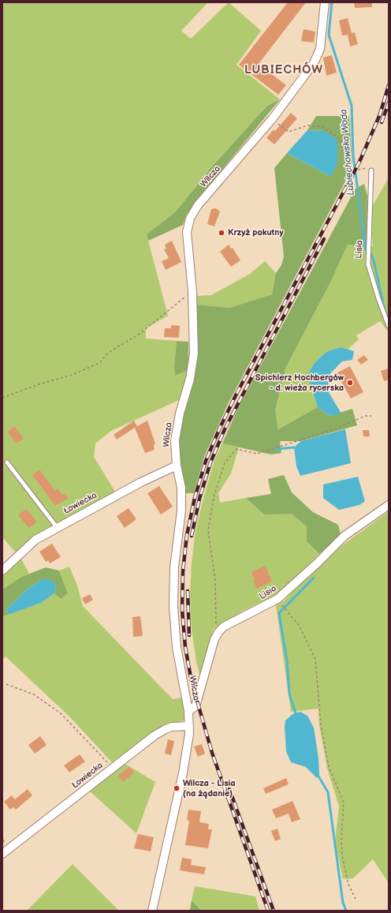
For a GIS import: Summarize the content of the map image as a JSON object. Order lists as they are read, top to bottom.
{
  "streets": {
    "street": ["Wilcza", "Lisia", "Łowiecka"]
  },
  "crossings": [
    ["Wilcza", "Łowiecka"]
  ],
  "districts": ["LUBIECHÓW"],
  "water": ["Lubiechowska Woda"],
  "places": ["Krzyż pokutny", "Spichlerz Hochbergów - d. wieża rycerska", "Wilcza - Lisia (na żądanie)"]
}
